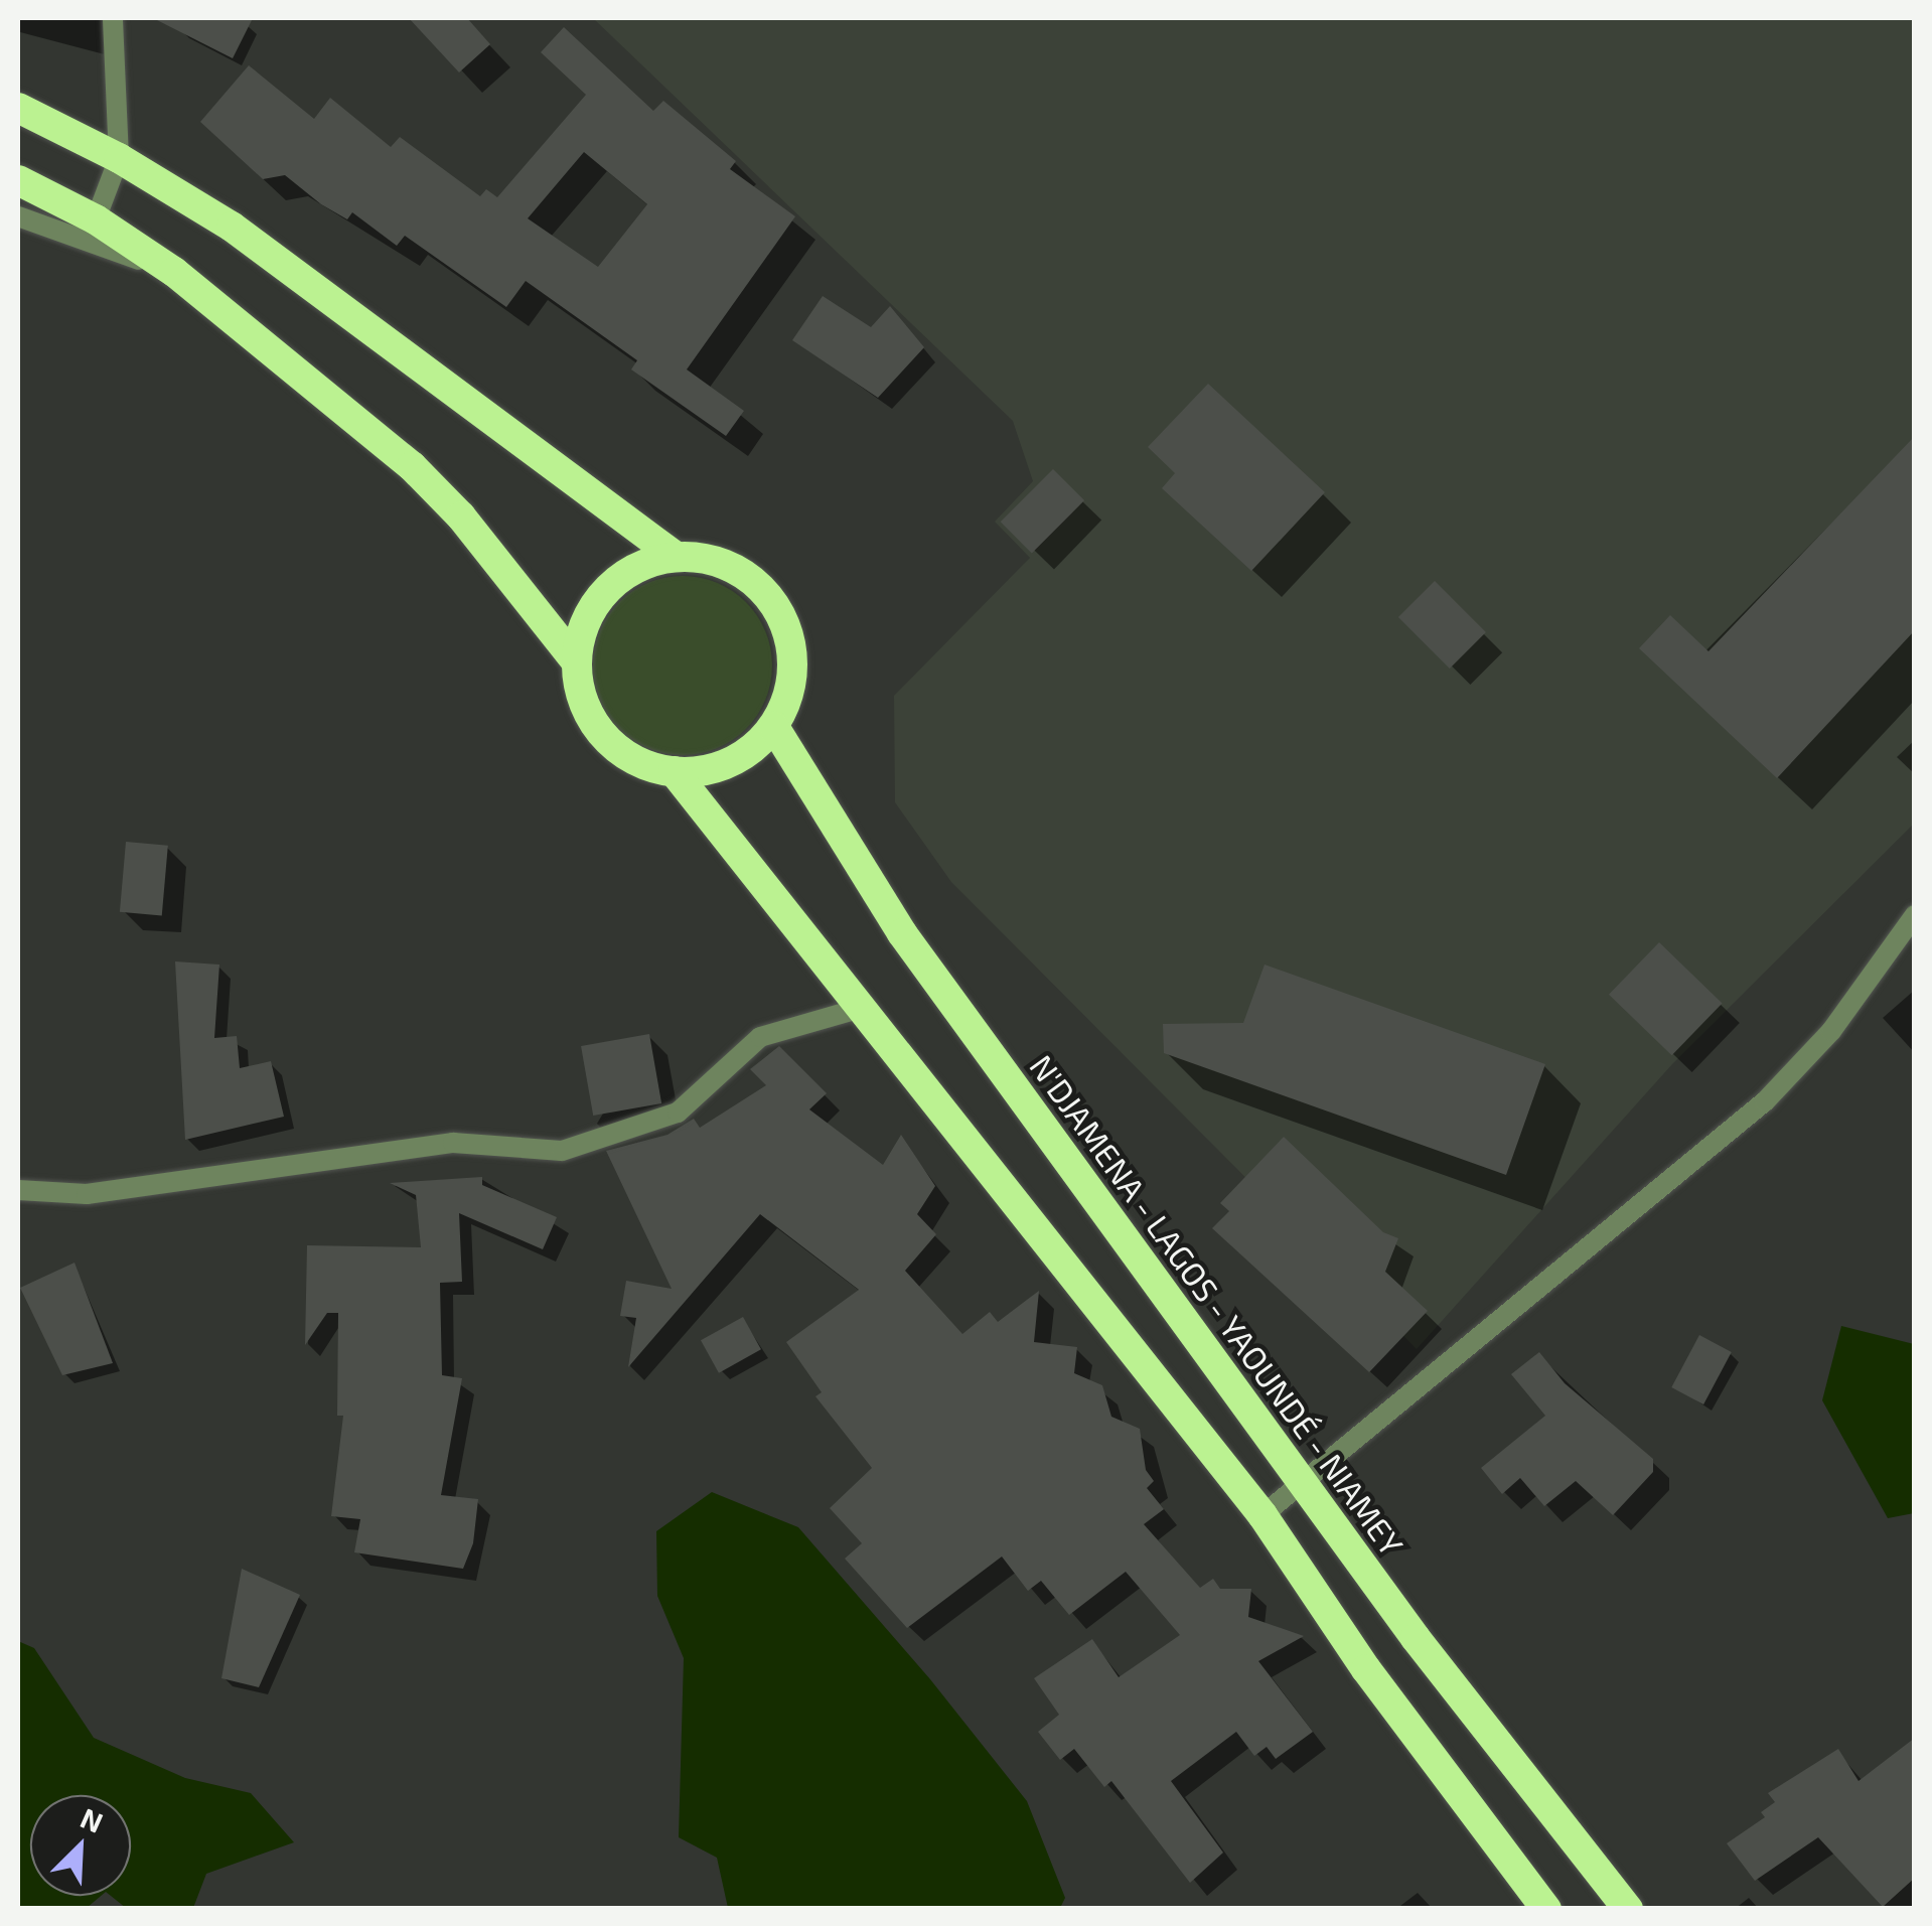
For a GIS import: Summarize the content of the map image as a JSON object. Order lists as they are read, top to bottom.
{
  "streets": {
    "highway": ["N'DJAMENA - LAGOS - YAOUNDÉ - NIAMEY"]
  },
  "north": "top right"
}
